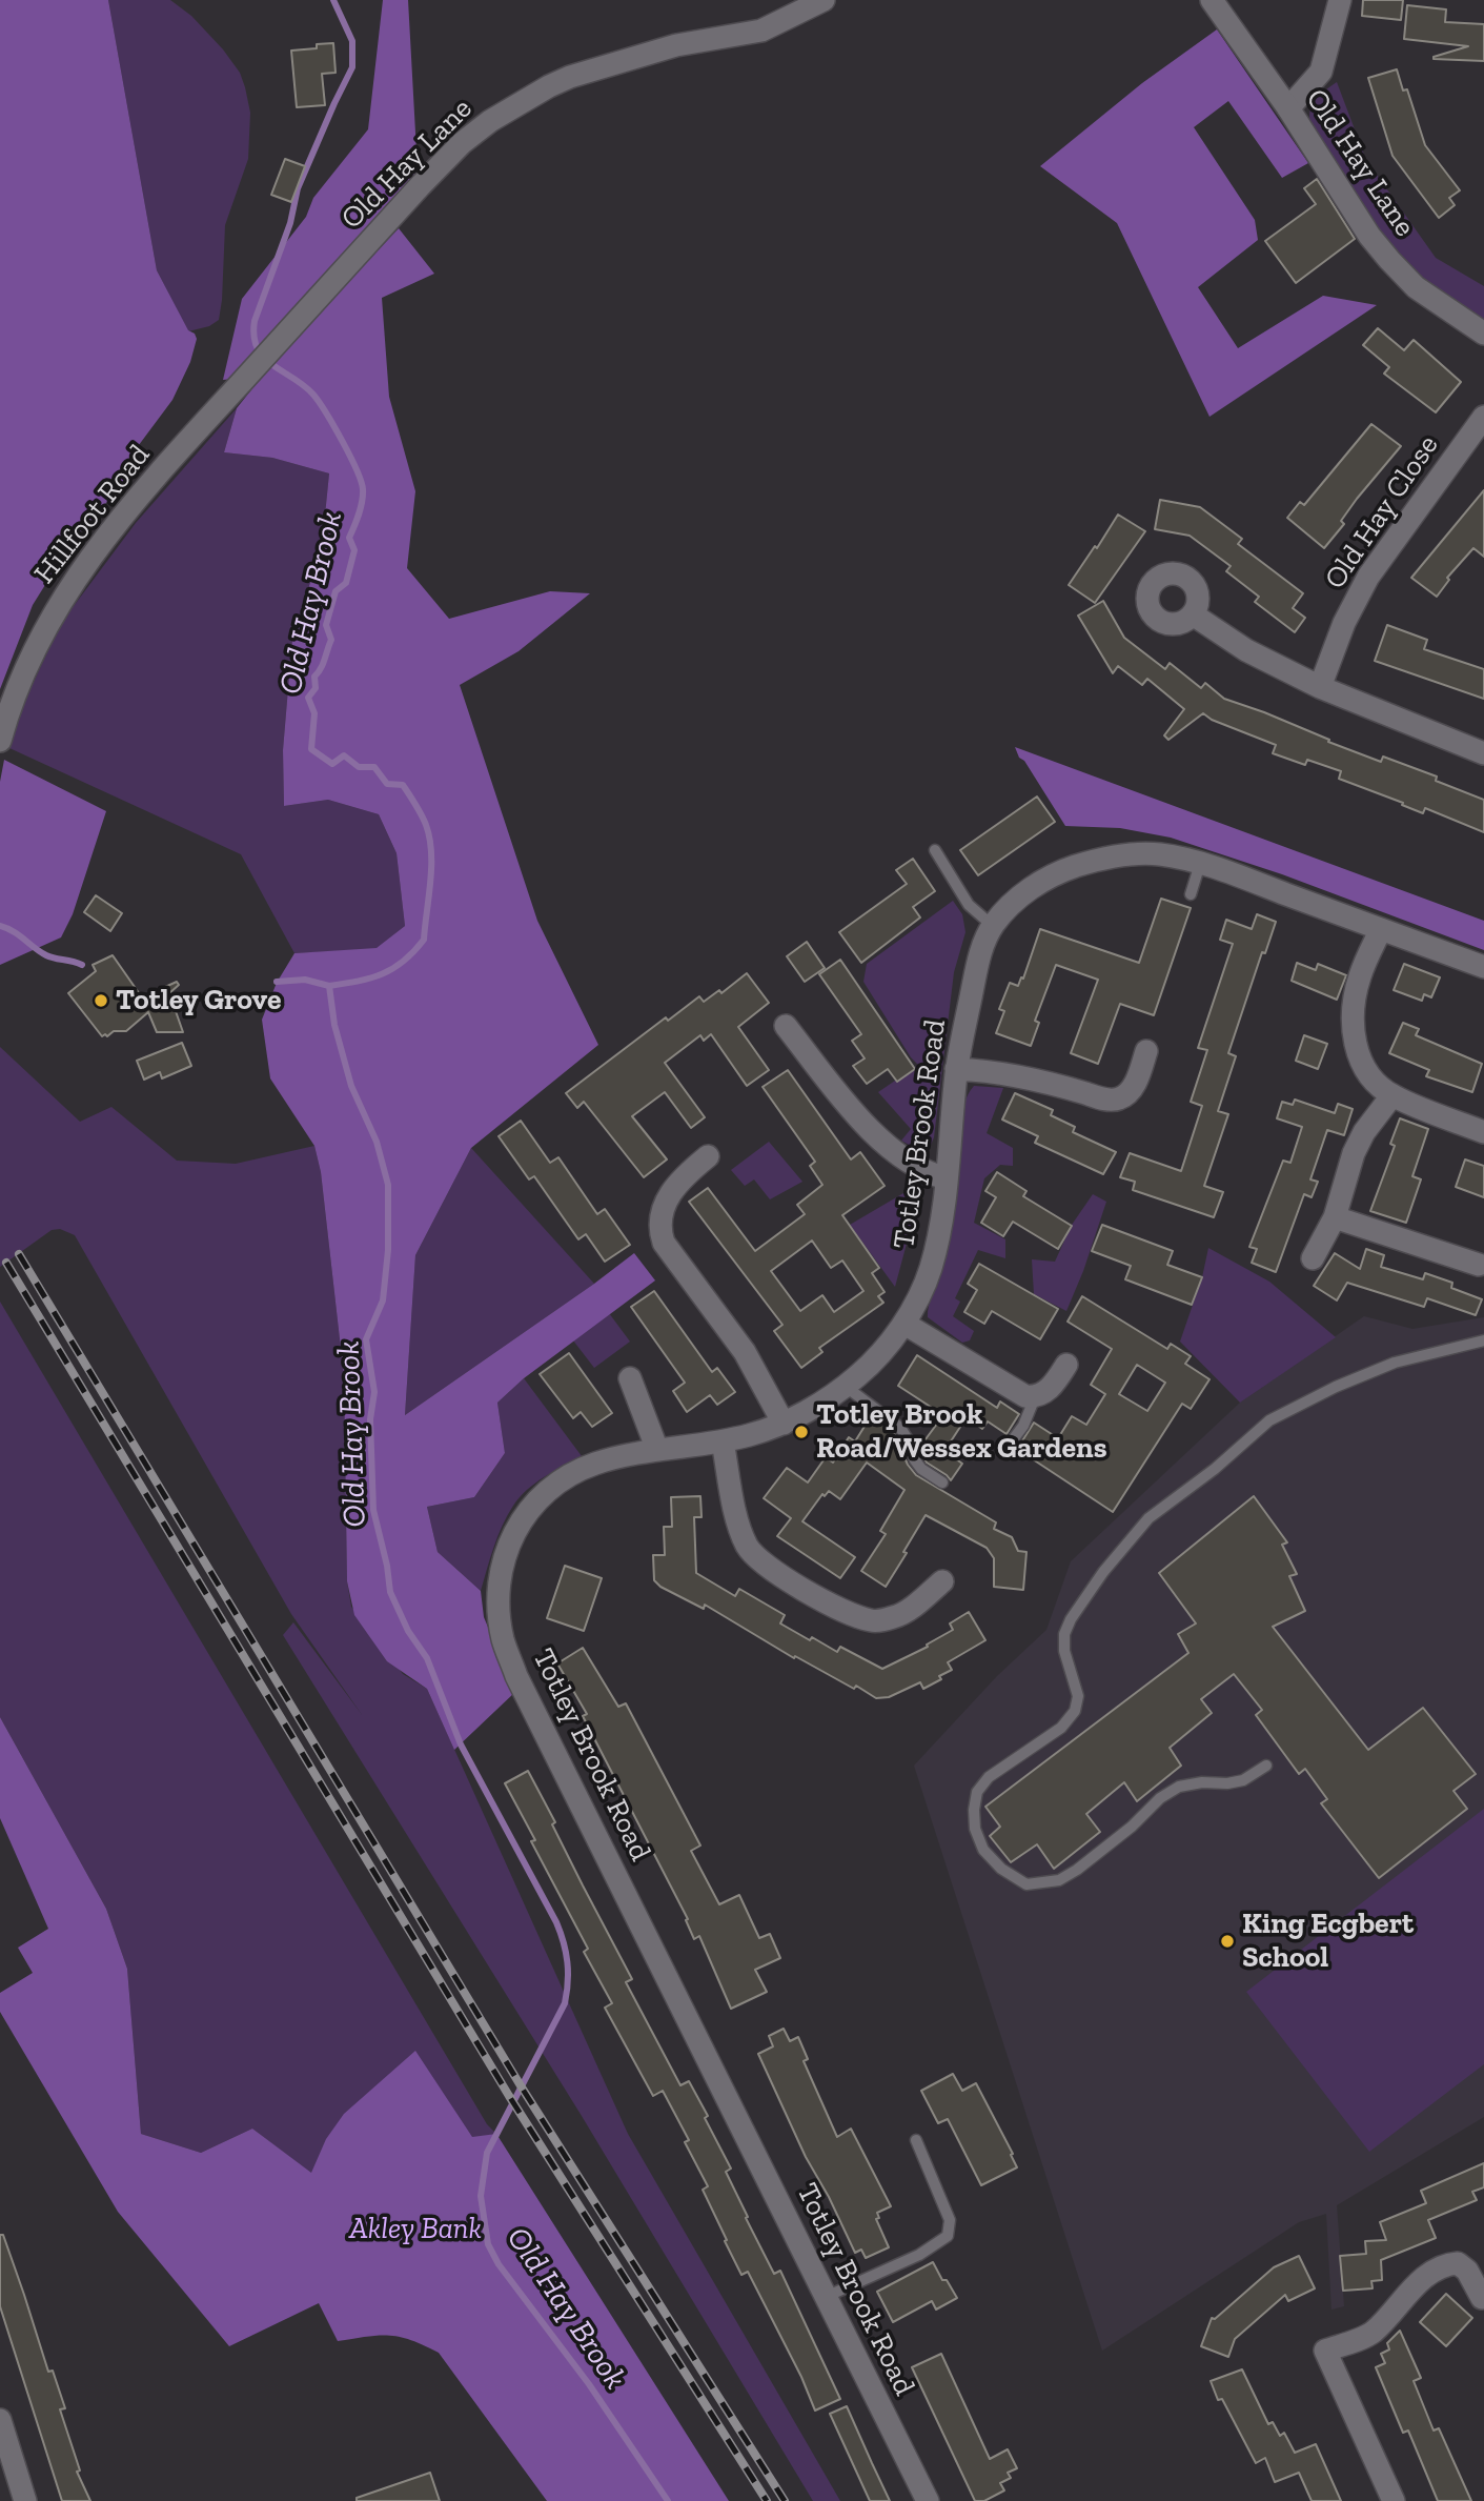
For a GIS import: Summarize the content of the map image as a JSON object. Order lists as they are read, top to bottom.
{
  "streets": {
    "street": [
      "Old Hay Lane",
      "Old Hay Close",
      "Hillfoot Road",
      "Totley Brook Road"
    ]
  },
  "crossings": [
    ["Old Hay Lane", "Hillfoot Road"]
  ],
  "water": ["Old Hay Brook"],
  "parks": ["Akley Bank"],
  "places": ["Totley Grove", "Totley Brook Road/Wessex Gardens", "King Ecgbert School"]
}
